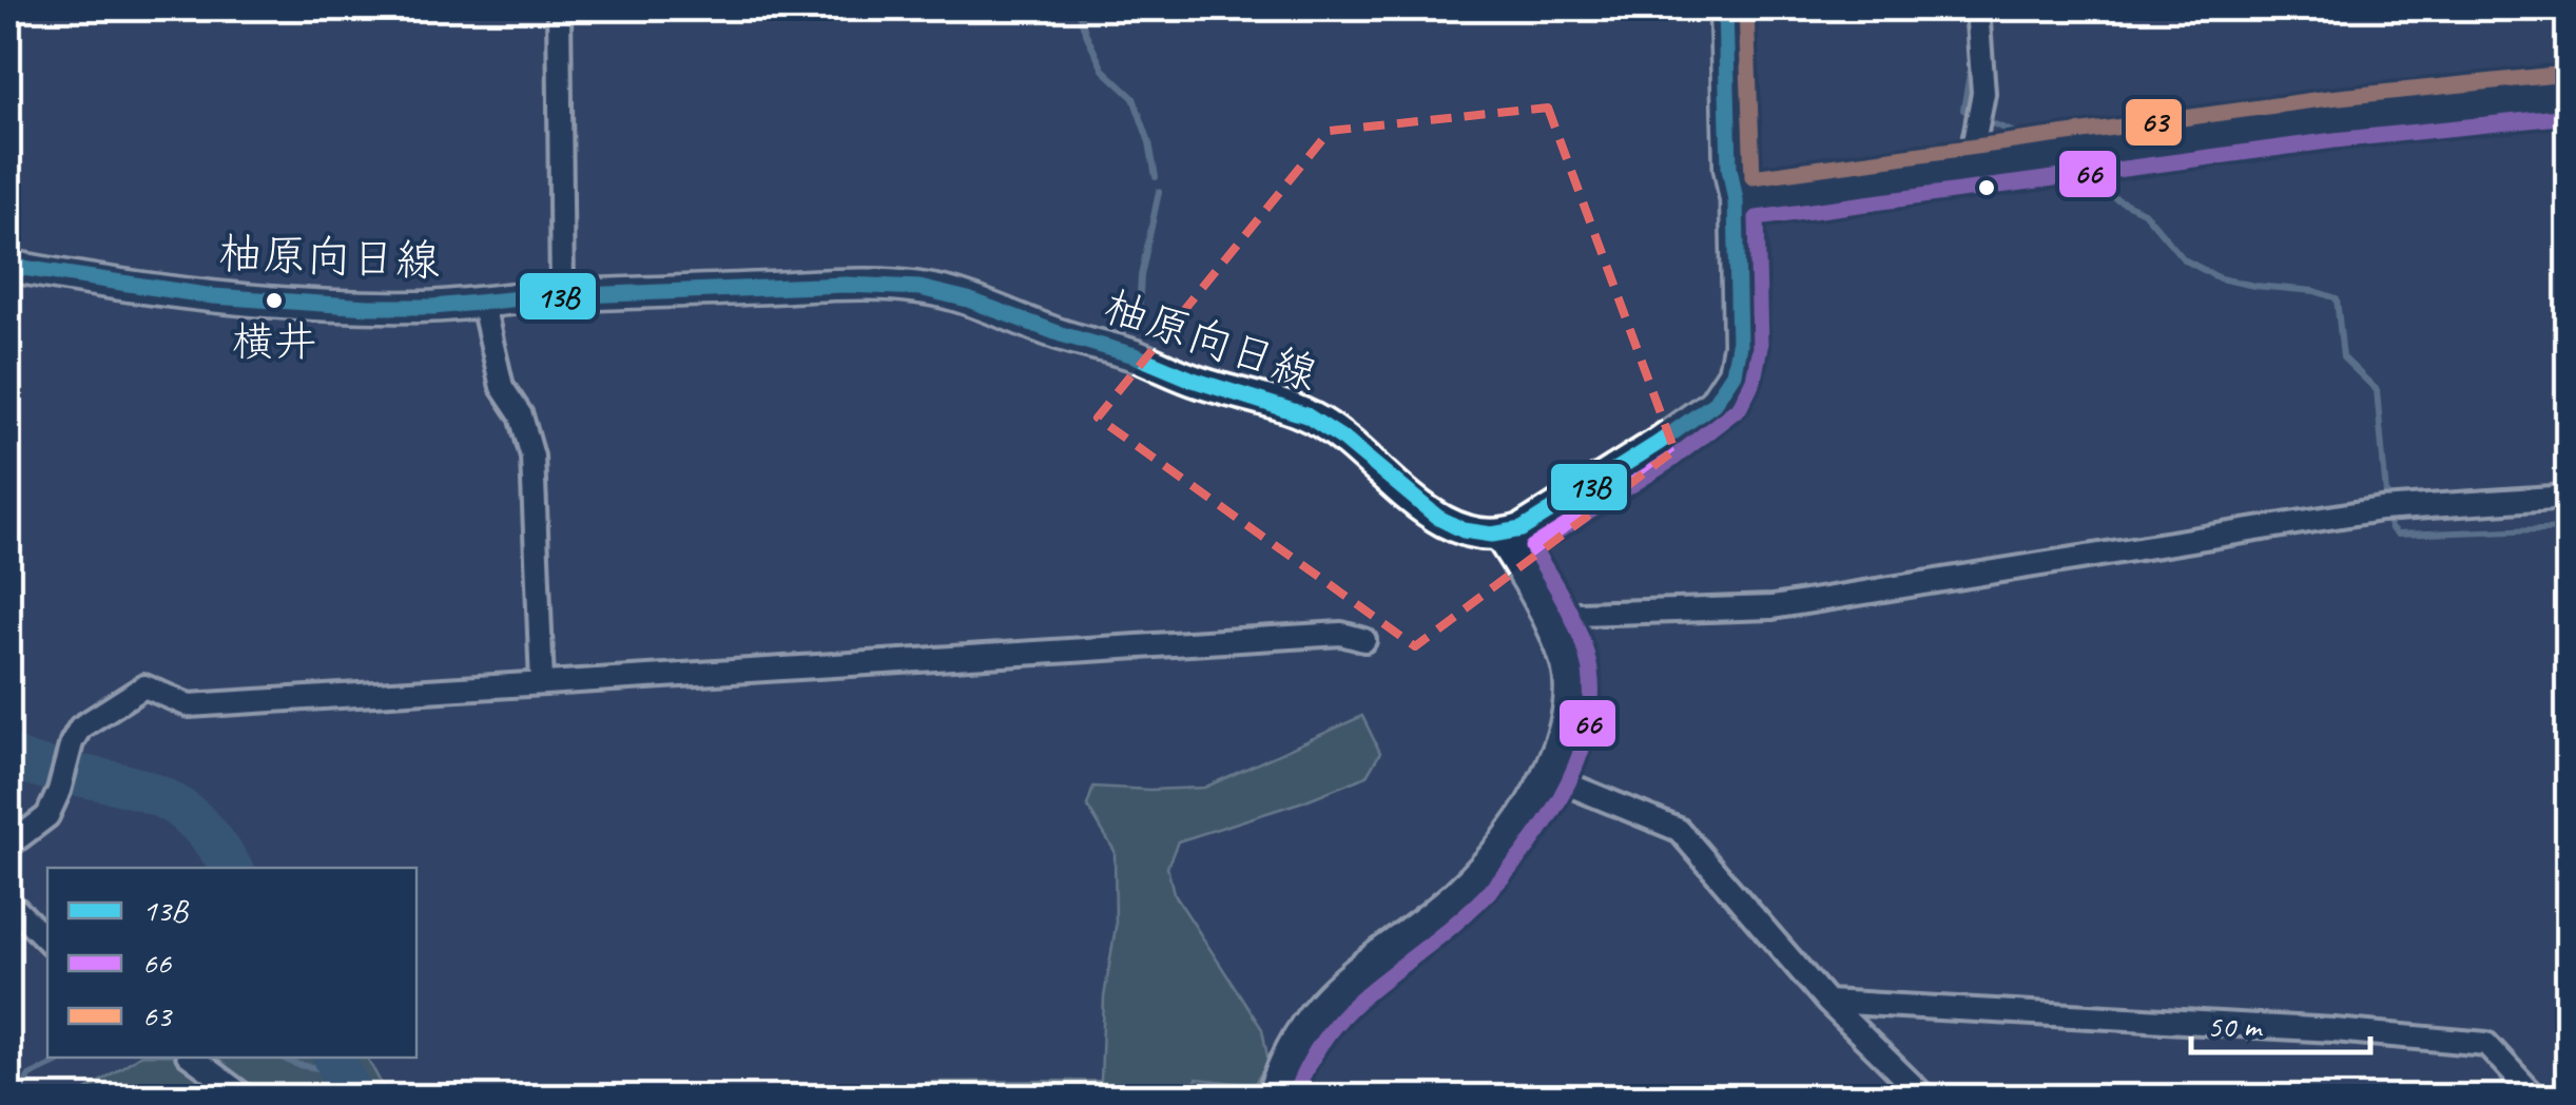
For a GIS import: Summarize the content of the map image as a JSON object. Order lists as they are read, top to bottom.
{
  "streets": {
    "main road": ["柚原向日線"]
  },
  "places": ["横井"],
  "lines": ["transit line 13B", "transit line 63", "transit line 66"],
  "legend": ["13B", "66", "63"],
  "scale_bar": "50 m"
}
